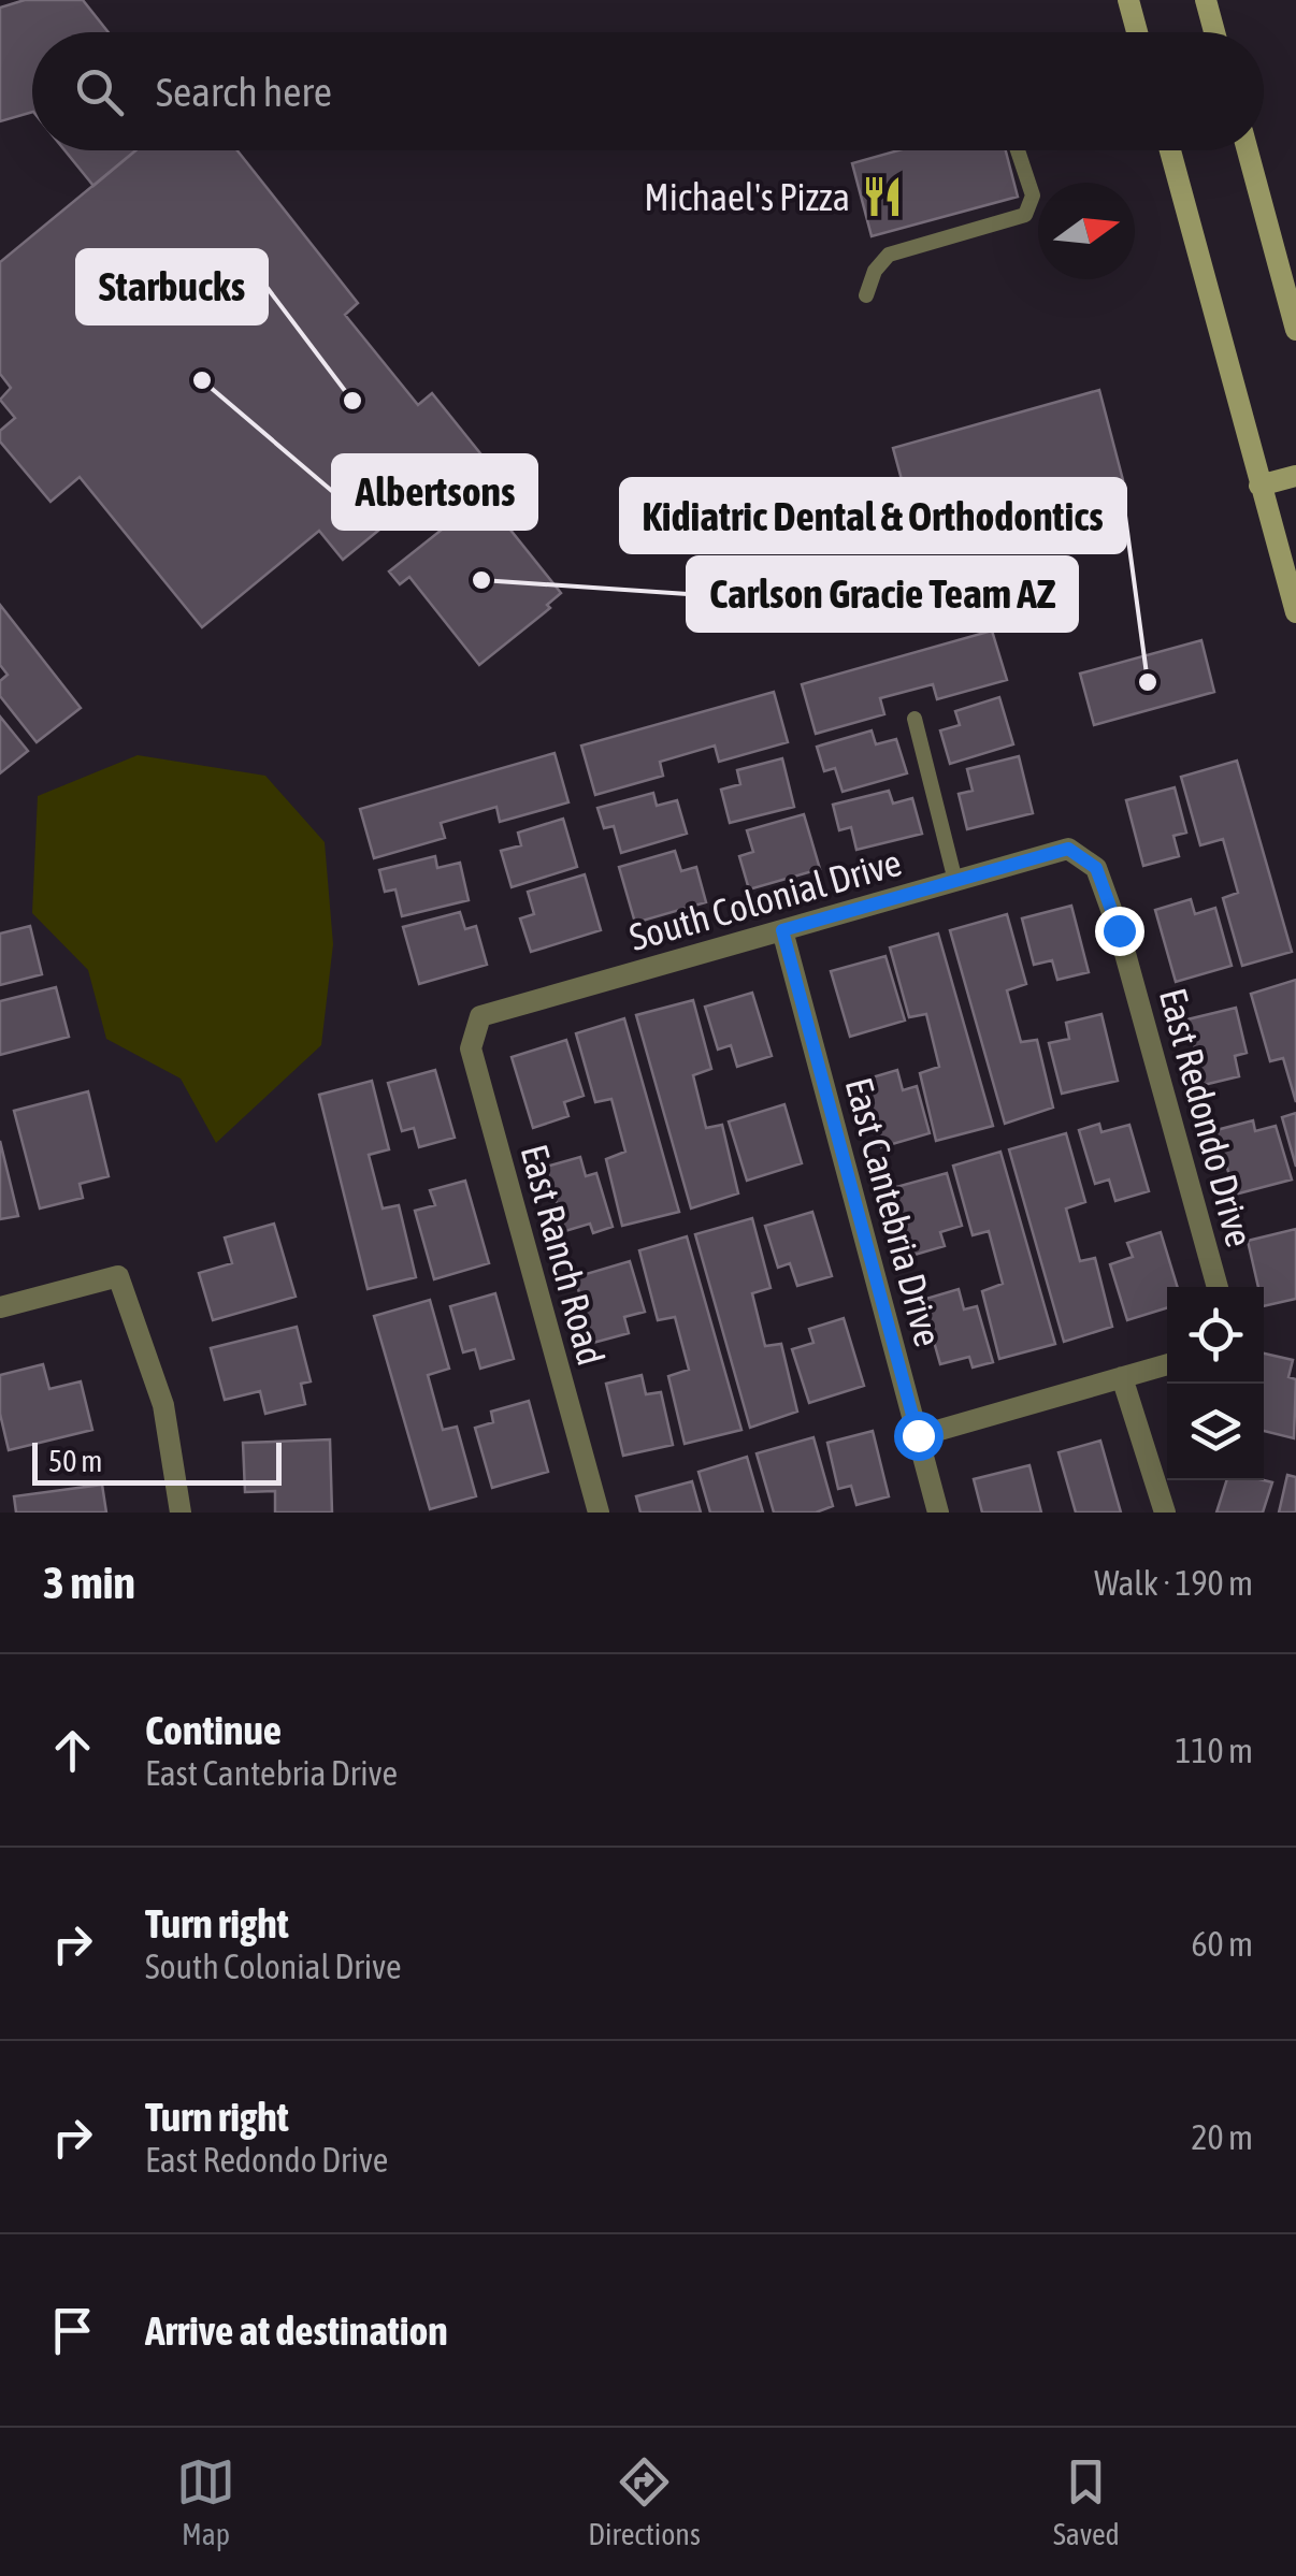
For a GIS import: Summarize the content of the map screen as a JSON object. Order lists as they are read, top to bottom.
{
  "streets": {
    "street": [
      "South Colonial Drive",
      "East Redondo Drive",
      "East Cantebria Drive",
      "East Ranch Road"
    ]
  },
  "crossings": [
    ["South Colonial Drive", "East Redondo Drive"],
    ["South Colonial Drive", "East Cantebria Drive"],
    ["South Colonial Drive", "East Ranch Road"]
  ],
  "places": {
    "restaurant": ["Michael's Pizza"],
    "other": [
      "Albertsons",
      "Starbucks",
      "Carlson Gracie Team AZ",
      "Kidiatric Dental & Orthodontics"
    ]
  },
  "scale_bar": "50 m",
  "north": "right",
  "page": {
    "search": "Search here",
    "scale": "50 m",
    "heading": ["3 min", "Walk · 190 m"],
    "list": [
      ["Continue", "East Cantebria Drive", "110 m"],
      ["Turn right", "South Colonial Drive", "60 m"],
      ["Turn right", "East Redondo Drive", "20 m"],
      "Arrive at destination"
    ],
    "nav": ["Map", "Directions", "Saved"]
  }
}
